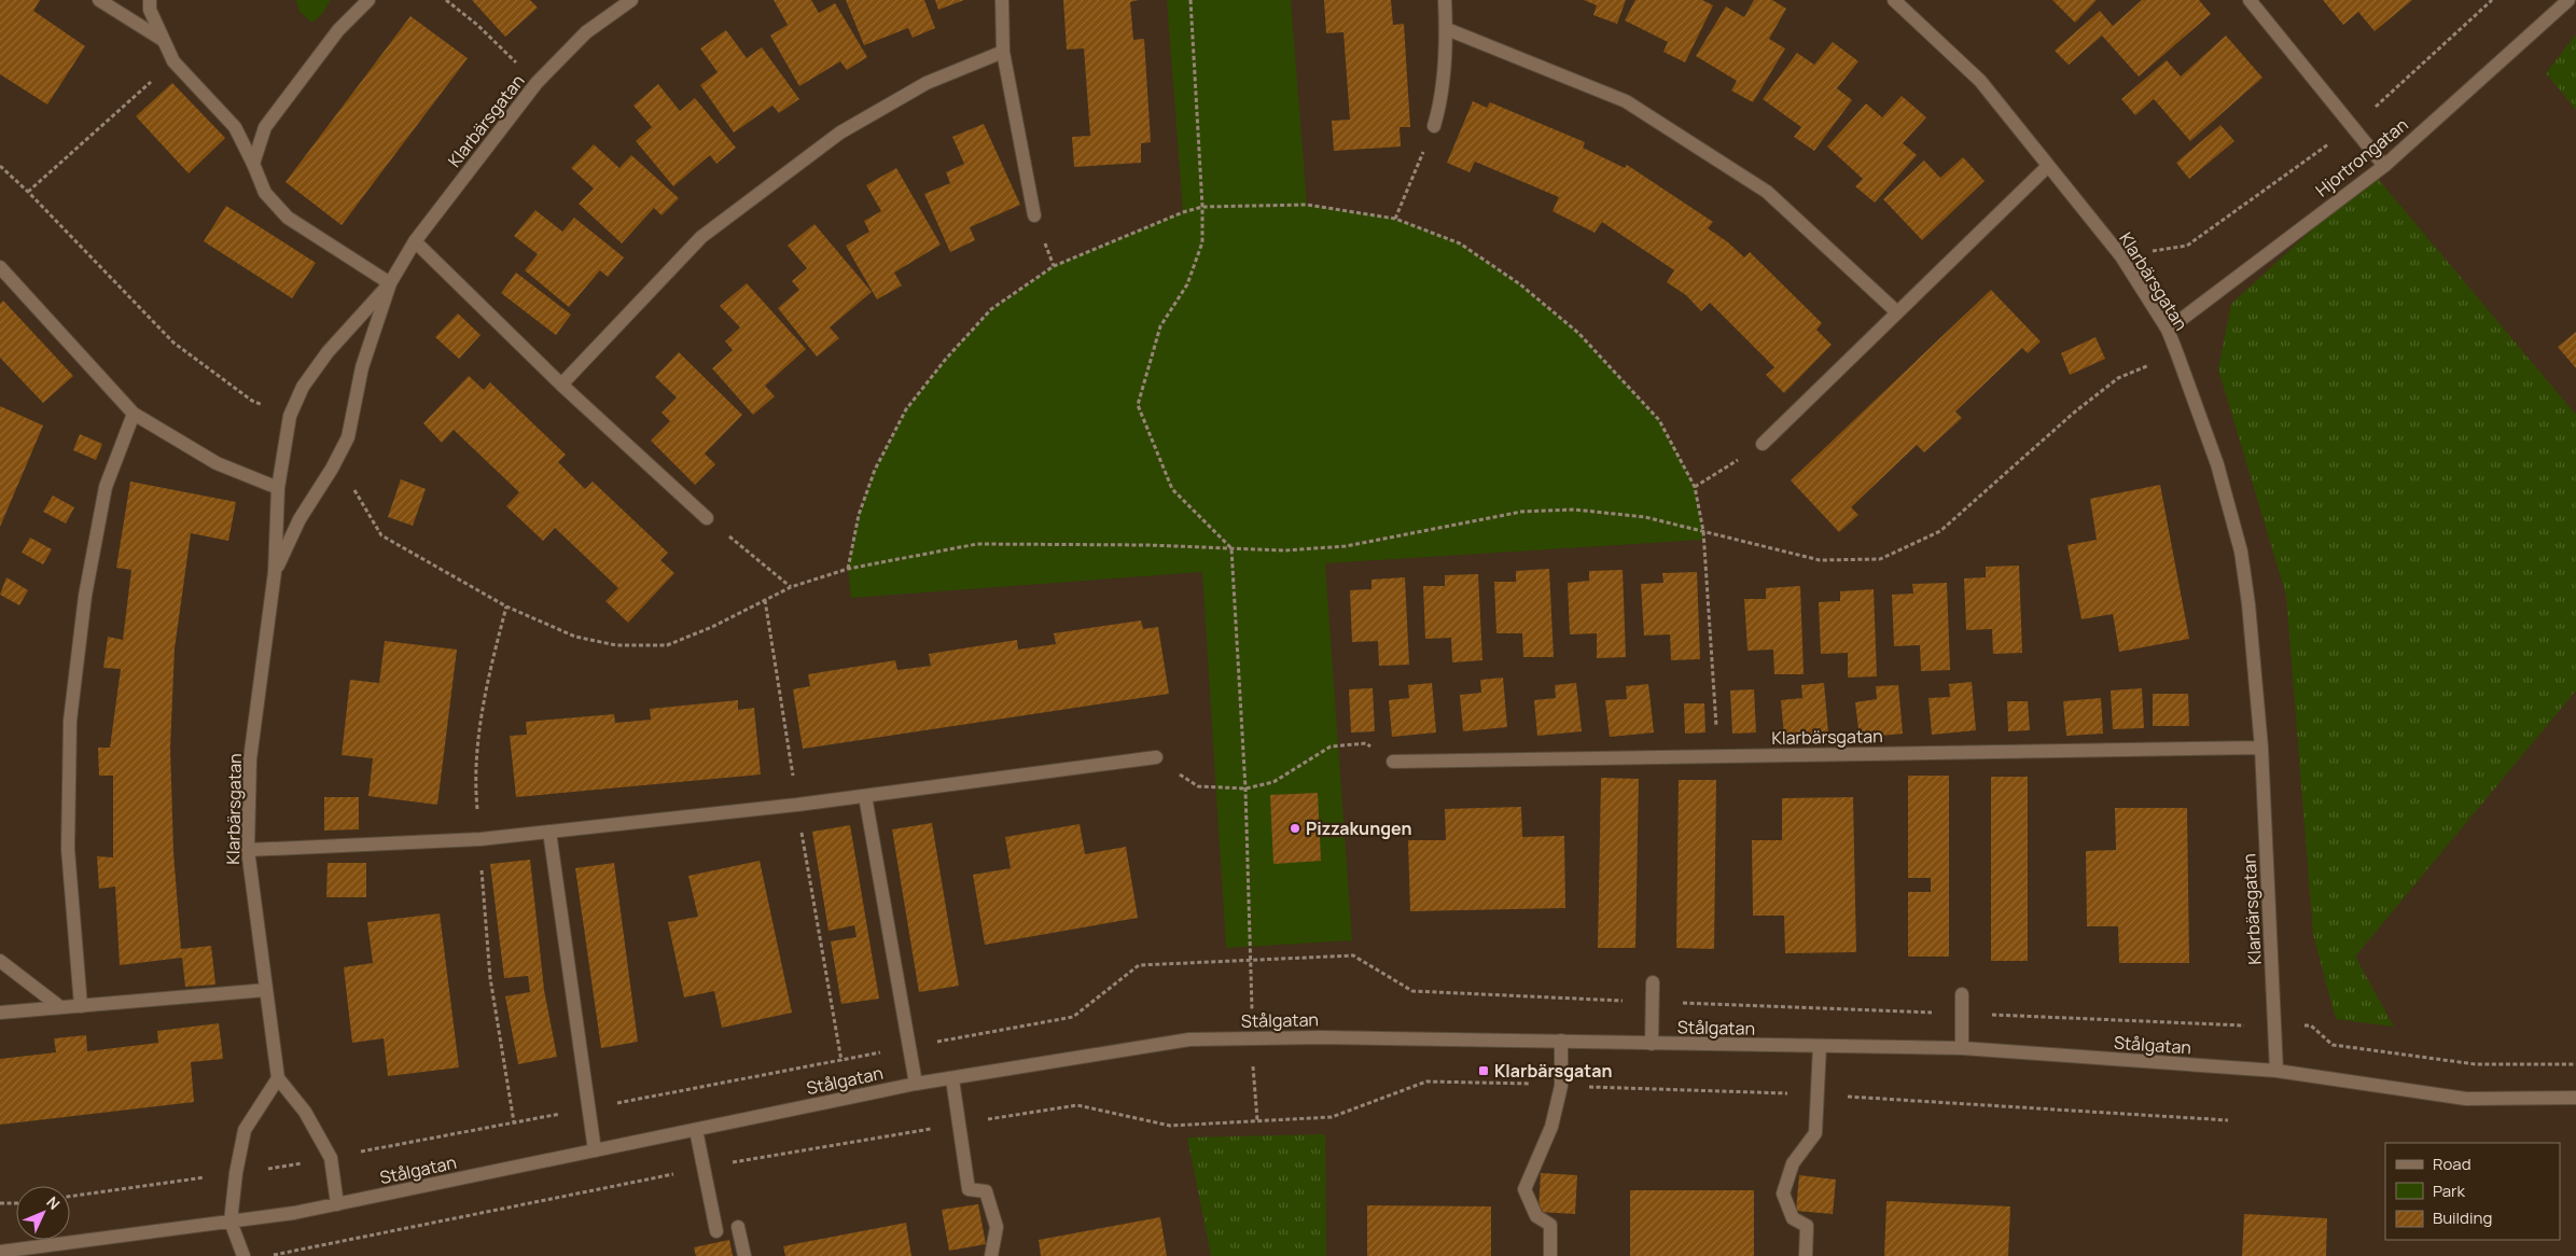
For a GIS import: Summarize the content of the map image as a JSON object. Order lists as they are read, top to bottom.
{
  "streets": {
    "street": ["Klarbärsgatan", "Hjortrongatan", "Stålgatan"]
  },
  "crossings": [
    ["Klarbärsgatan", "Hjortrongatan"],
    ["Klarbärsgatan", "Stålgatan"]
  ],
  "places": {
    "other": ["Pizzakungen"],
    "transit": ["Klarbärsgatan"]
  },
  "legend": ["Road", "Park", "Building"],
  "north": "top right"
}
